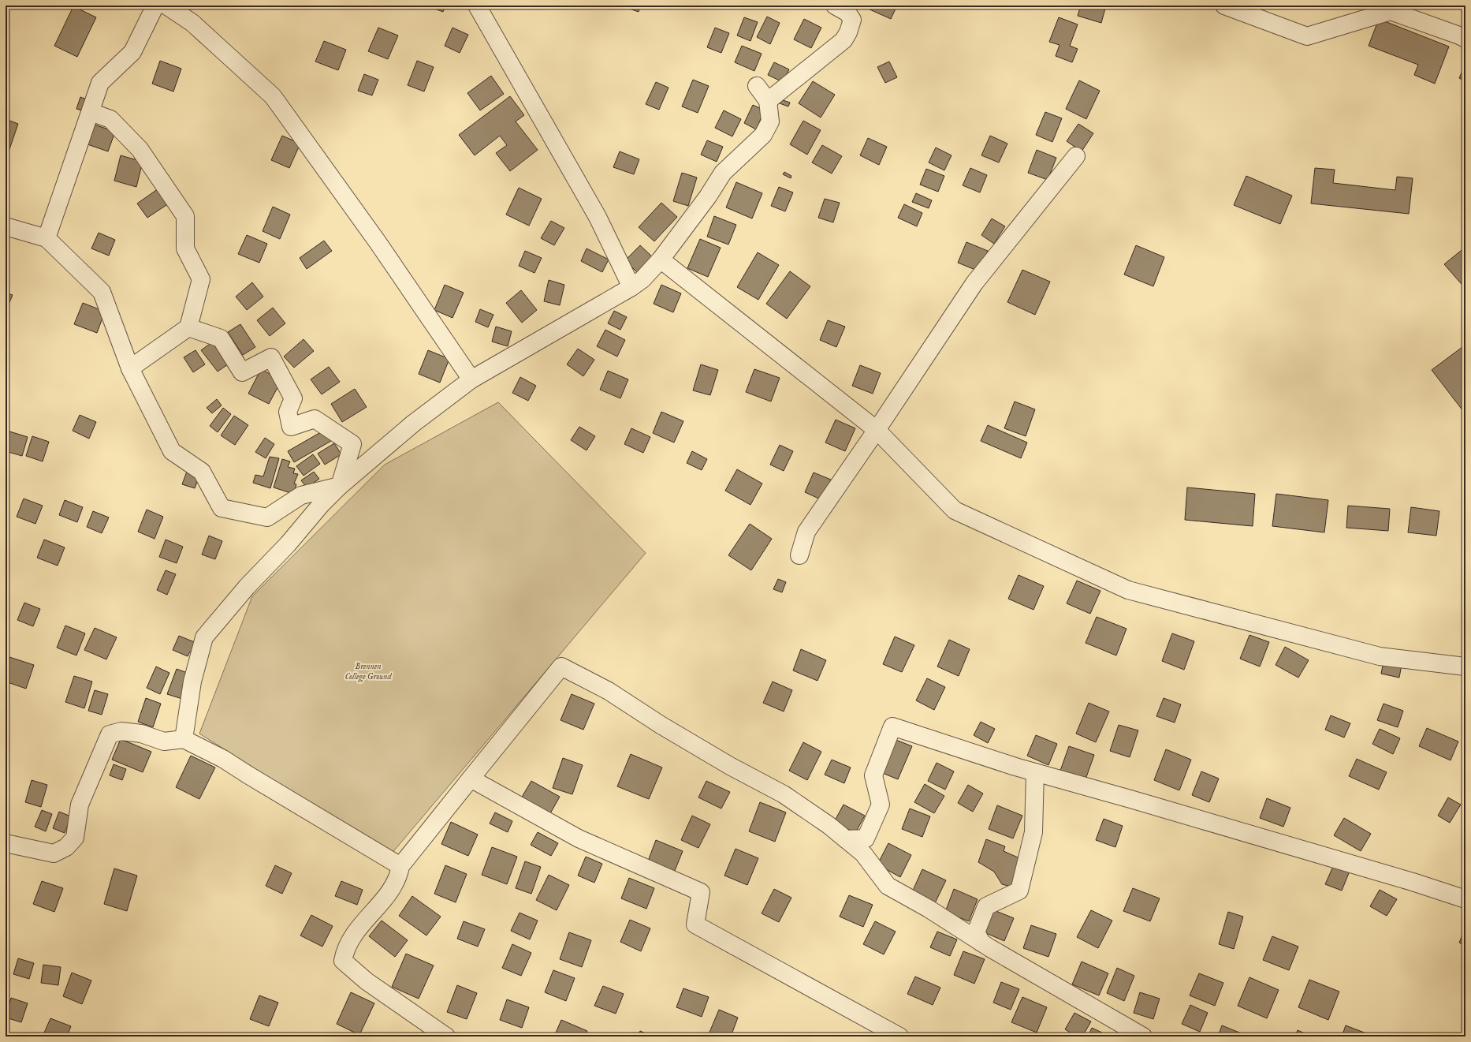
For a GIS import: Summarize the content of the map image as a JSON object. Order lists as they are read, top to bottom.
{
  "parks": ["Brennen College Ground"]
}
